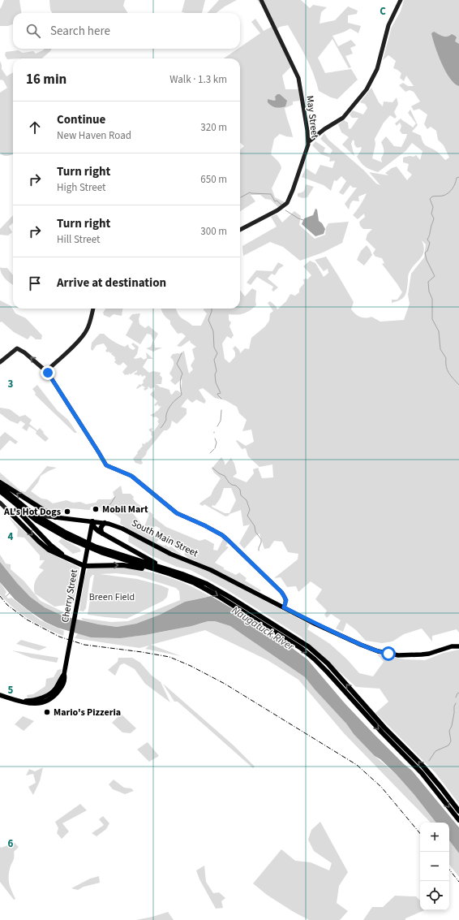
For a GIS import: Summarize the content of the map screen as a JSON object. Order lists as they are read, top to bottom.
{
  "streets": {
    "main road": ["South Main Street", "Cherry Street"],
    "street": ["May Street"]
  },
  "crossings": [
    ["South Main Street", "Cherry Street"]
  ],
  "water": ["Naugatuck River"],
  "parks": ["Breen Field"],
  "places": ["Mobil Mart", "AL's Hot Dogs", "Mario's Pizzeria"],
  "page": {
    "search": "Search here",
    "heading": ["16 min", "Walk · 1.3 km"],
    "list": [
      ["Continue", "New Haven Road", "320 m"],
      ["Turn right", "High Street", "650 m"],
      ["Turn right", "Hill Street", "300 m"],
      "Arrive at destination"
    ],
    "map_buttons": ["+", "−"]
  },
  "grid": {
    "columns": ["C"],
    "rows": [
      "3",
      "4",
      "5",
      "6"
    ]
  }
}
